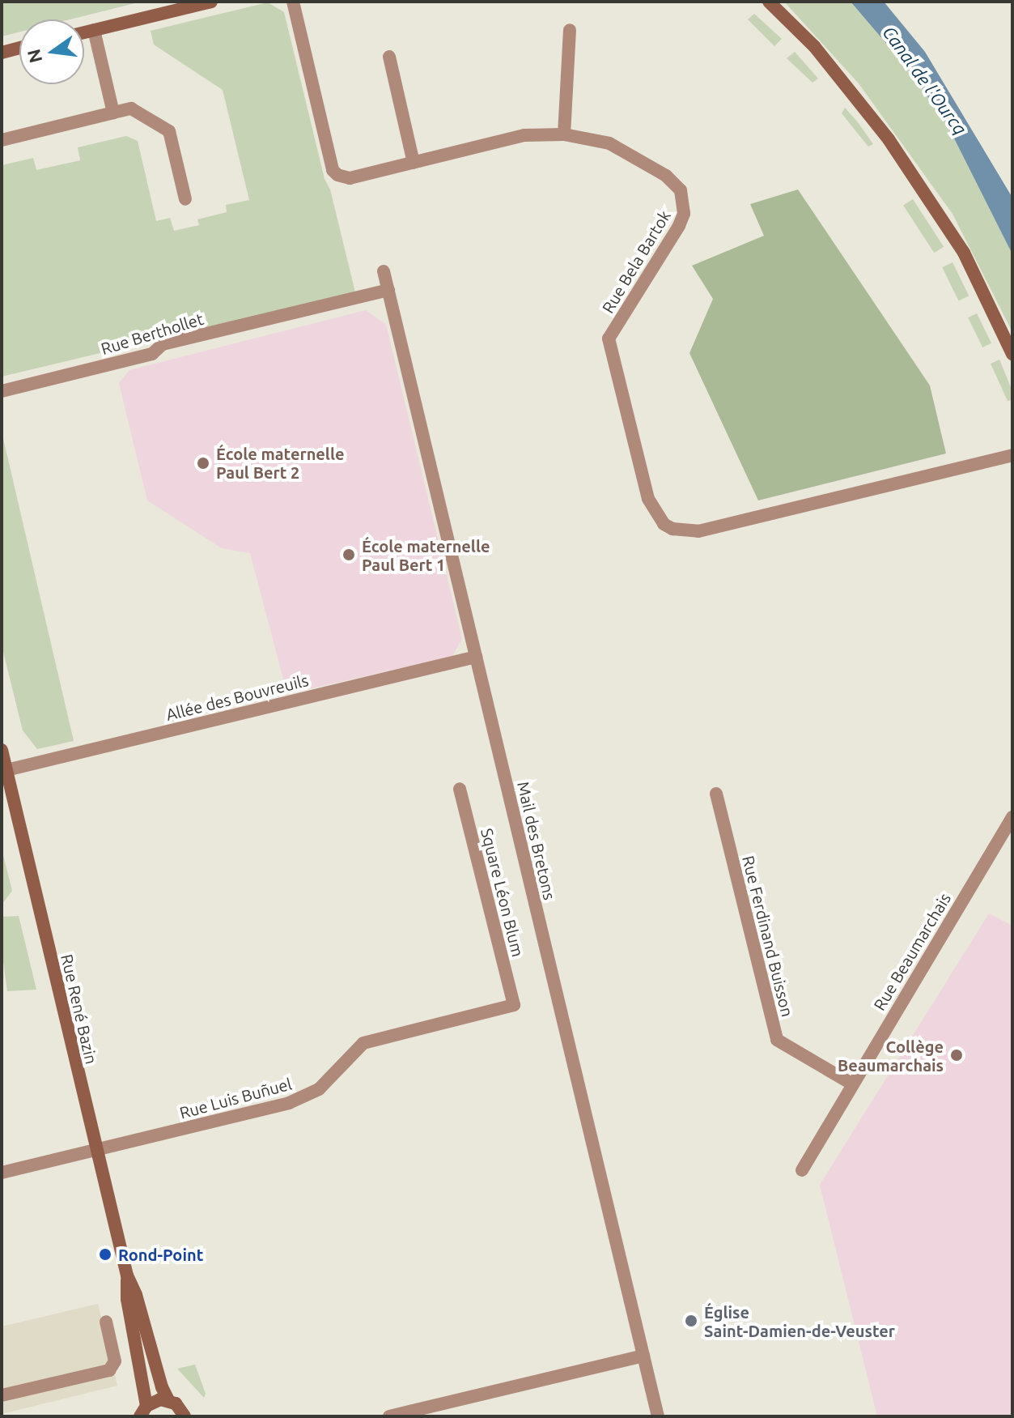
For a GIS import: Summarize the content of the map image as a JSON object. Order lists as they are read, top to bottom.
{
  "streets": {
    "street": [
      "Rue Bela Bartok",
      "Rue Berthollet",
      "Allée des Bouvreuils",
      "Mail des Bretons",
      "Square Léon Blum",
      "Rue Ferdinand Buisson",
      "Rue Beaumarchais",
      "Rue René Bazin",
      "Rue Luis Buñuel"
    ]
  },
  "crossings": [
    ["Rue Berthollet", "Mail des Bretons"],
    ["Allée des Bouvreuils", "Mail des Bretons"],
    ["Allée des Bouvreuils", "Rue René Bazin"],
    ["Square Léon Blum", "Rue Luis Buñuel"],
    ["Rue Ferdinand Buisson", "Rue Beaumarchais"],
    ["Rue René Bazin", "Rue Luis Buñuel"]
  ],
  "water": ["Canal de l'Ourcq"],
  "places": [
    "École maternelle Paul Bert 2",
    "École maternelle Paul Bert 1",
    "Collège Beaumarchais",
    "Rond-Point",
    "Église Saint-Damien-de-Veuster"
  ],
  "north": "left"
}
